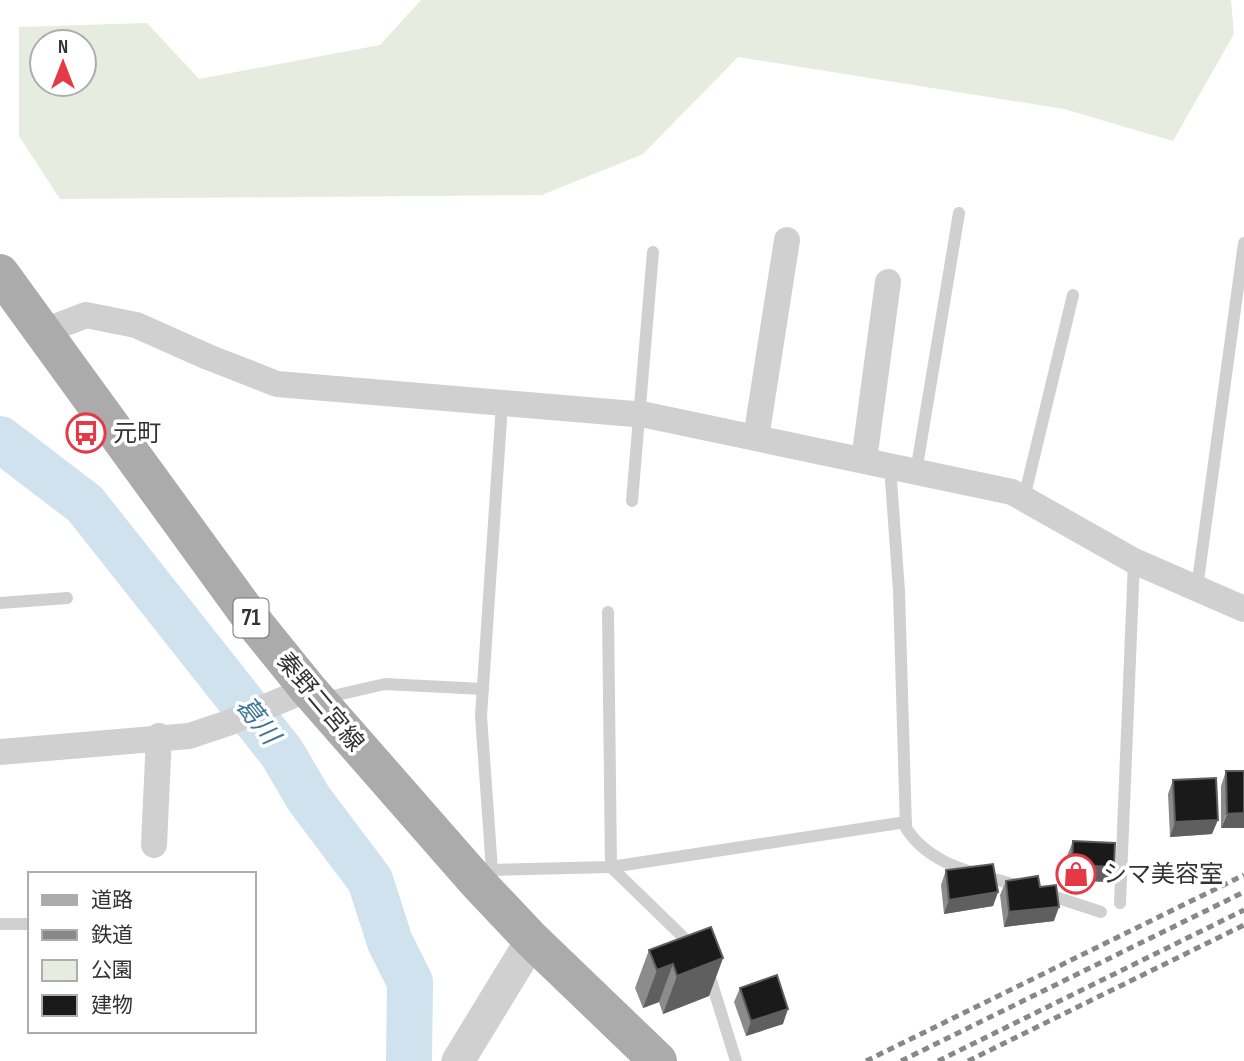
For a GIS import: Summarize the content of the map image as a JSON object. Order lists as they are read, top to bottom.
{
  "streets": {
    "main road": ["71", "秦野二宮線"]
  },
  "water": ["葛川"],
  "places": {
    "bus stop": ["元町"],
    "shop": ["シマ美容室"]
  },
  "legend": [
    "道路",
    "鉄道",
    "公園",
    "建物"
  ],
  "north": "top"
}
